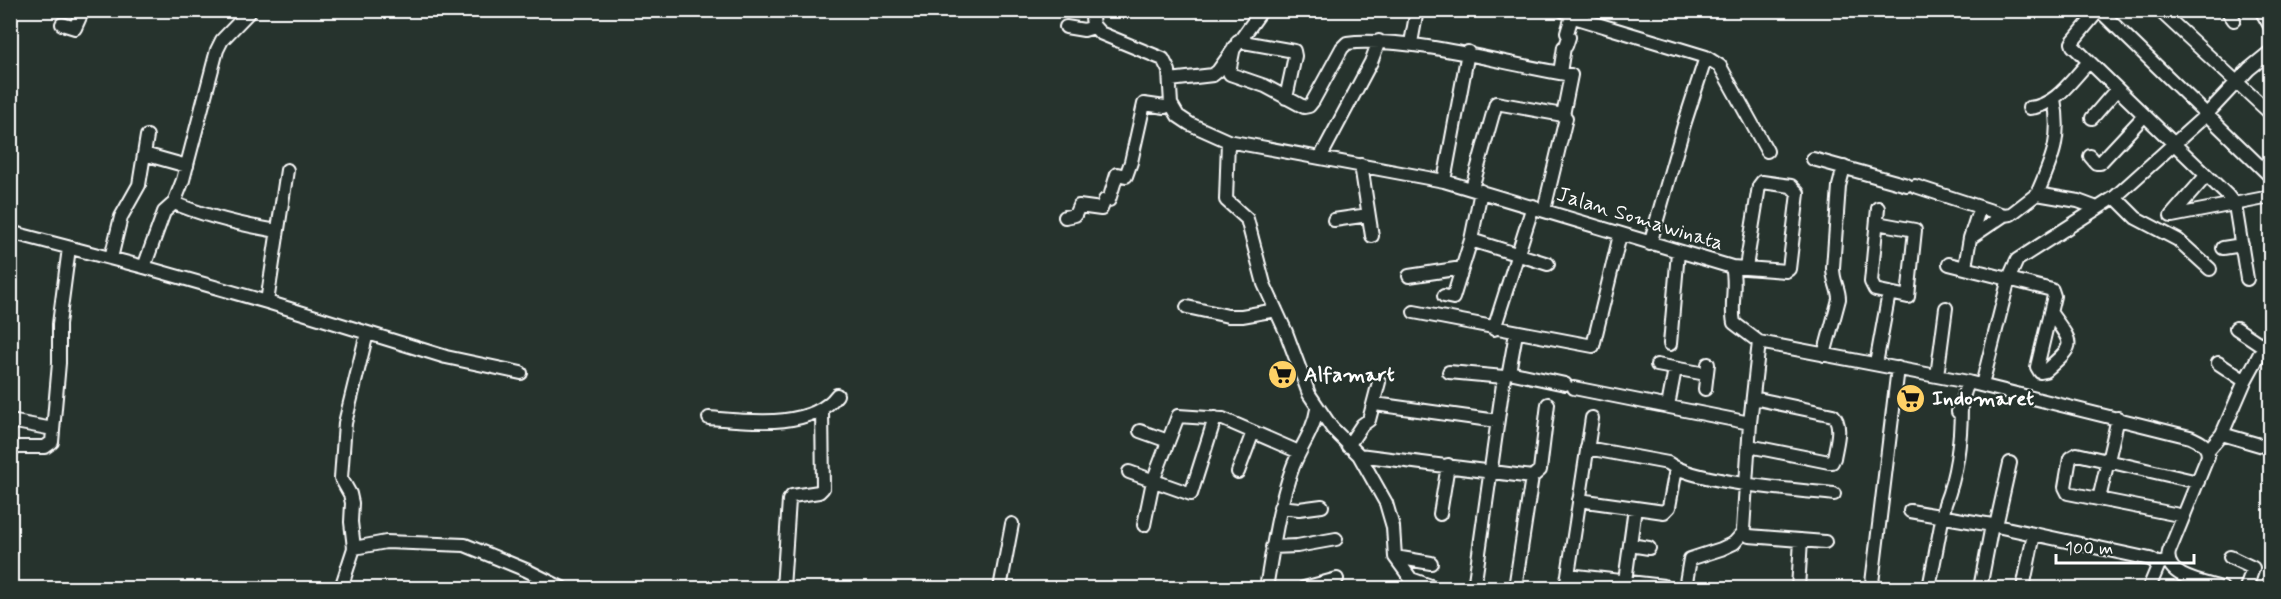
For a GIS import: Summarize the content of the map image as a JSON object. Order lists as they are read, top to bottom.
{
  "streets": {
    "street": ["Jalan Somawinata"]
  },
  "places": {
    "supermarket": ["Alfamart", "Indomaret"]
  },
  "scale_bar": "100 m"
}
